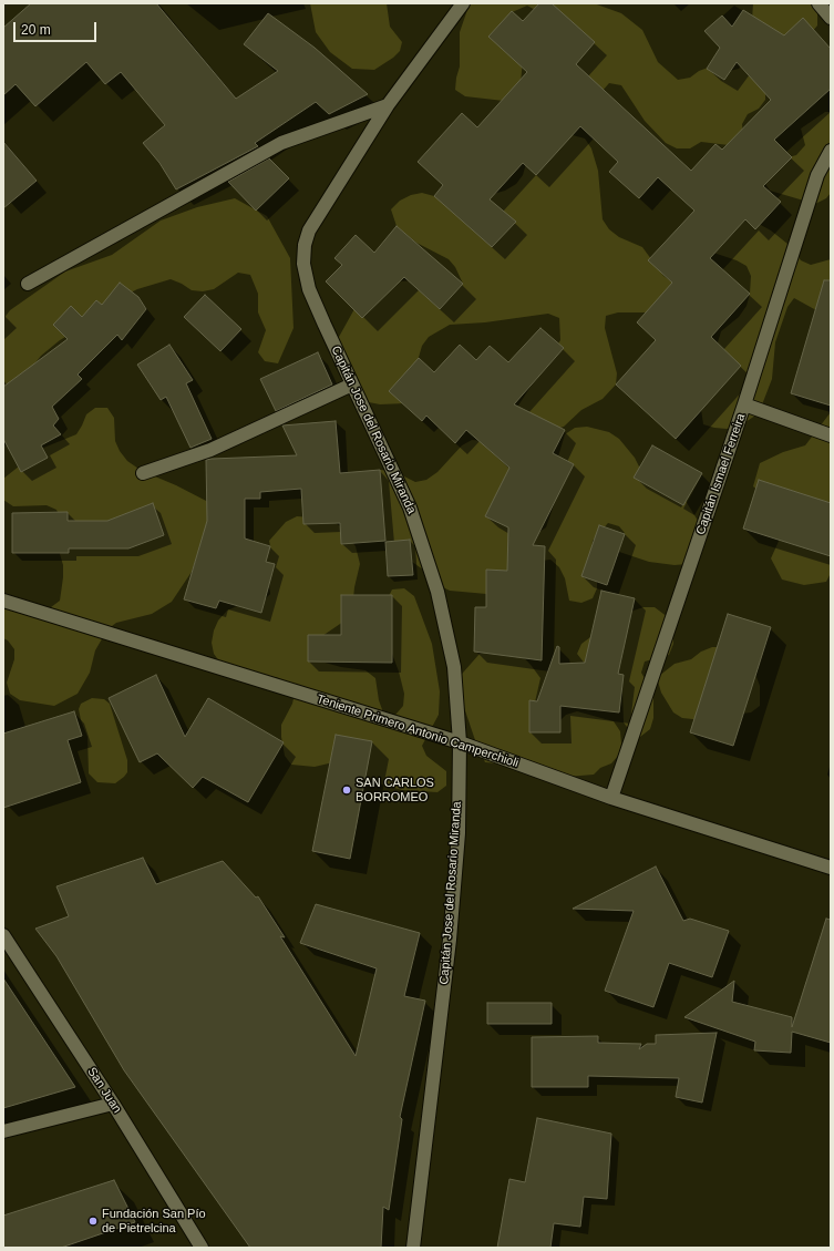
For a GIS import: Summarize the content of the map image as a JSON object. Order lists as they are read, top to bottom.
{
  "streets": {
    "street": [
      "Capitán Jose del Rosario Miranda",
      "Capitán Ismael Ferreira",
      "Teniente Primero Antonio Camperchioli",
      "San Juan"
    ]
  },
  "crossings": [
    ["Capitán Jose del Rosario Miranda", "Teniente Primero Antonio Camperchioli"],
    ["Capitán Ismael Ferreira", "Teniente Primero Antonio Camperchioli"]
  ],
  "places": ["SAN CARLOS BORROMEO", "Fundación San Pío de Pietrelcina"],
  "scale_bar": "20 m"
}
